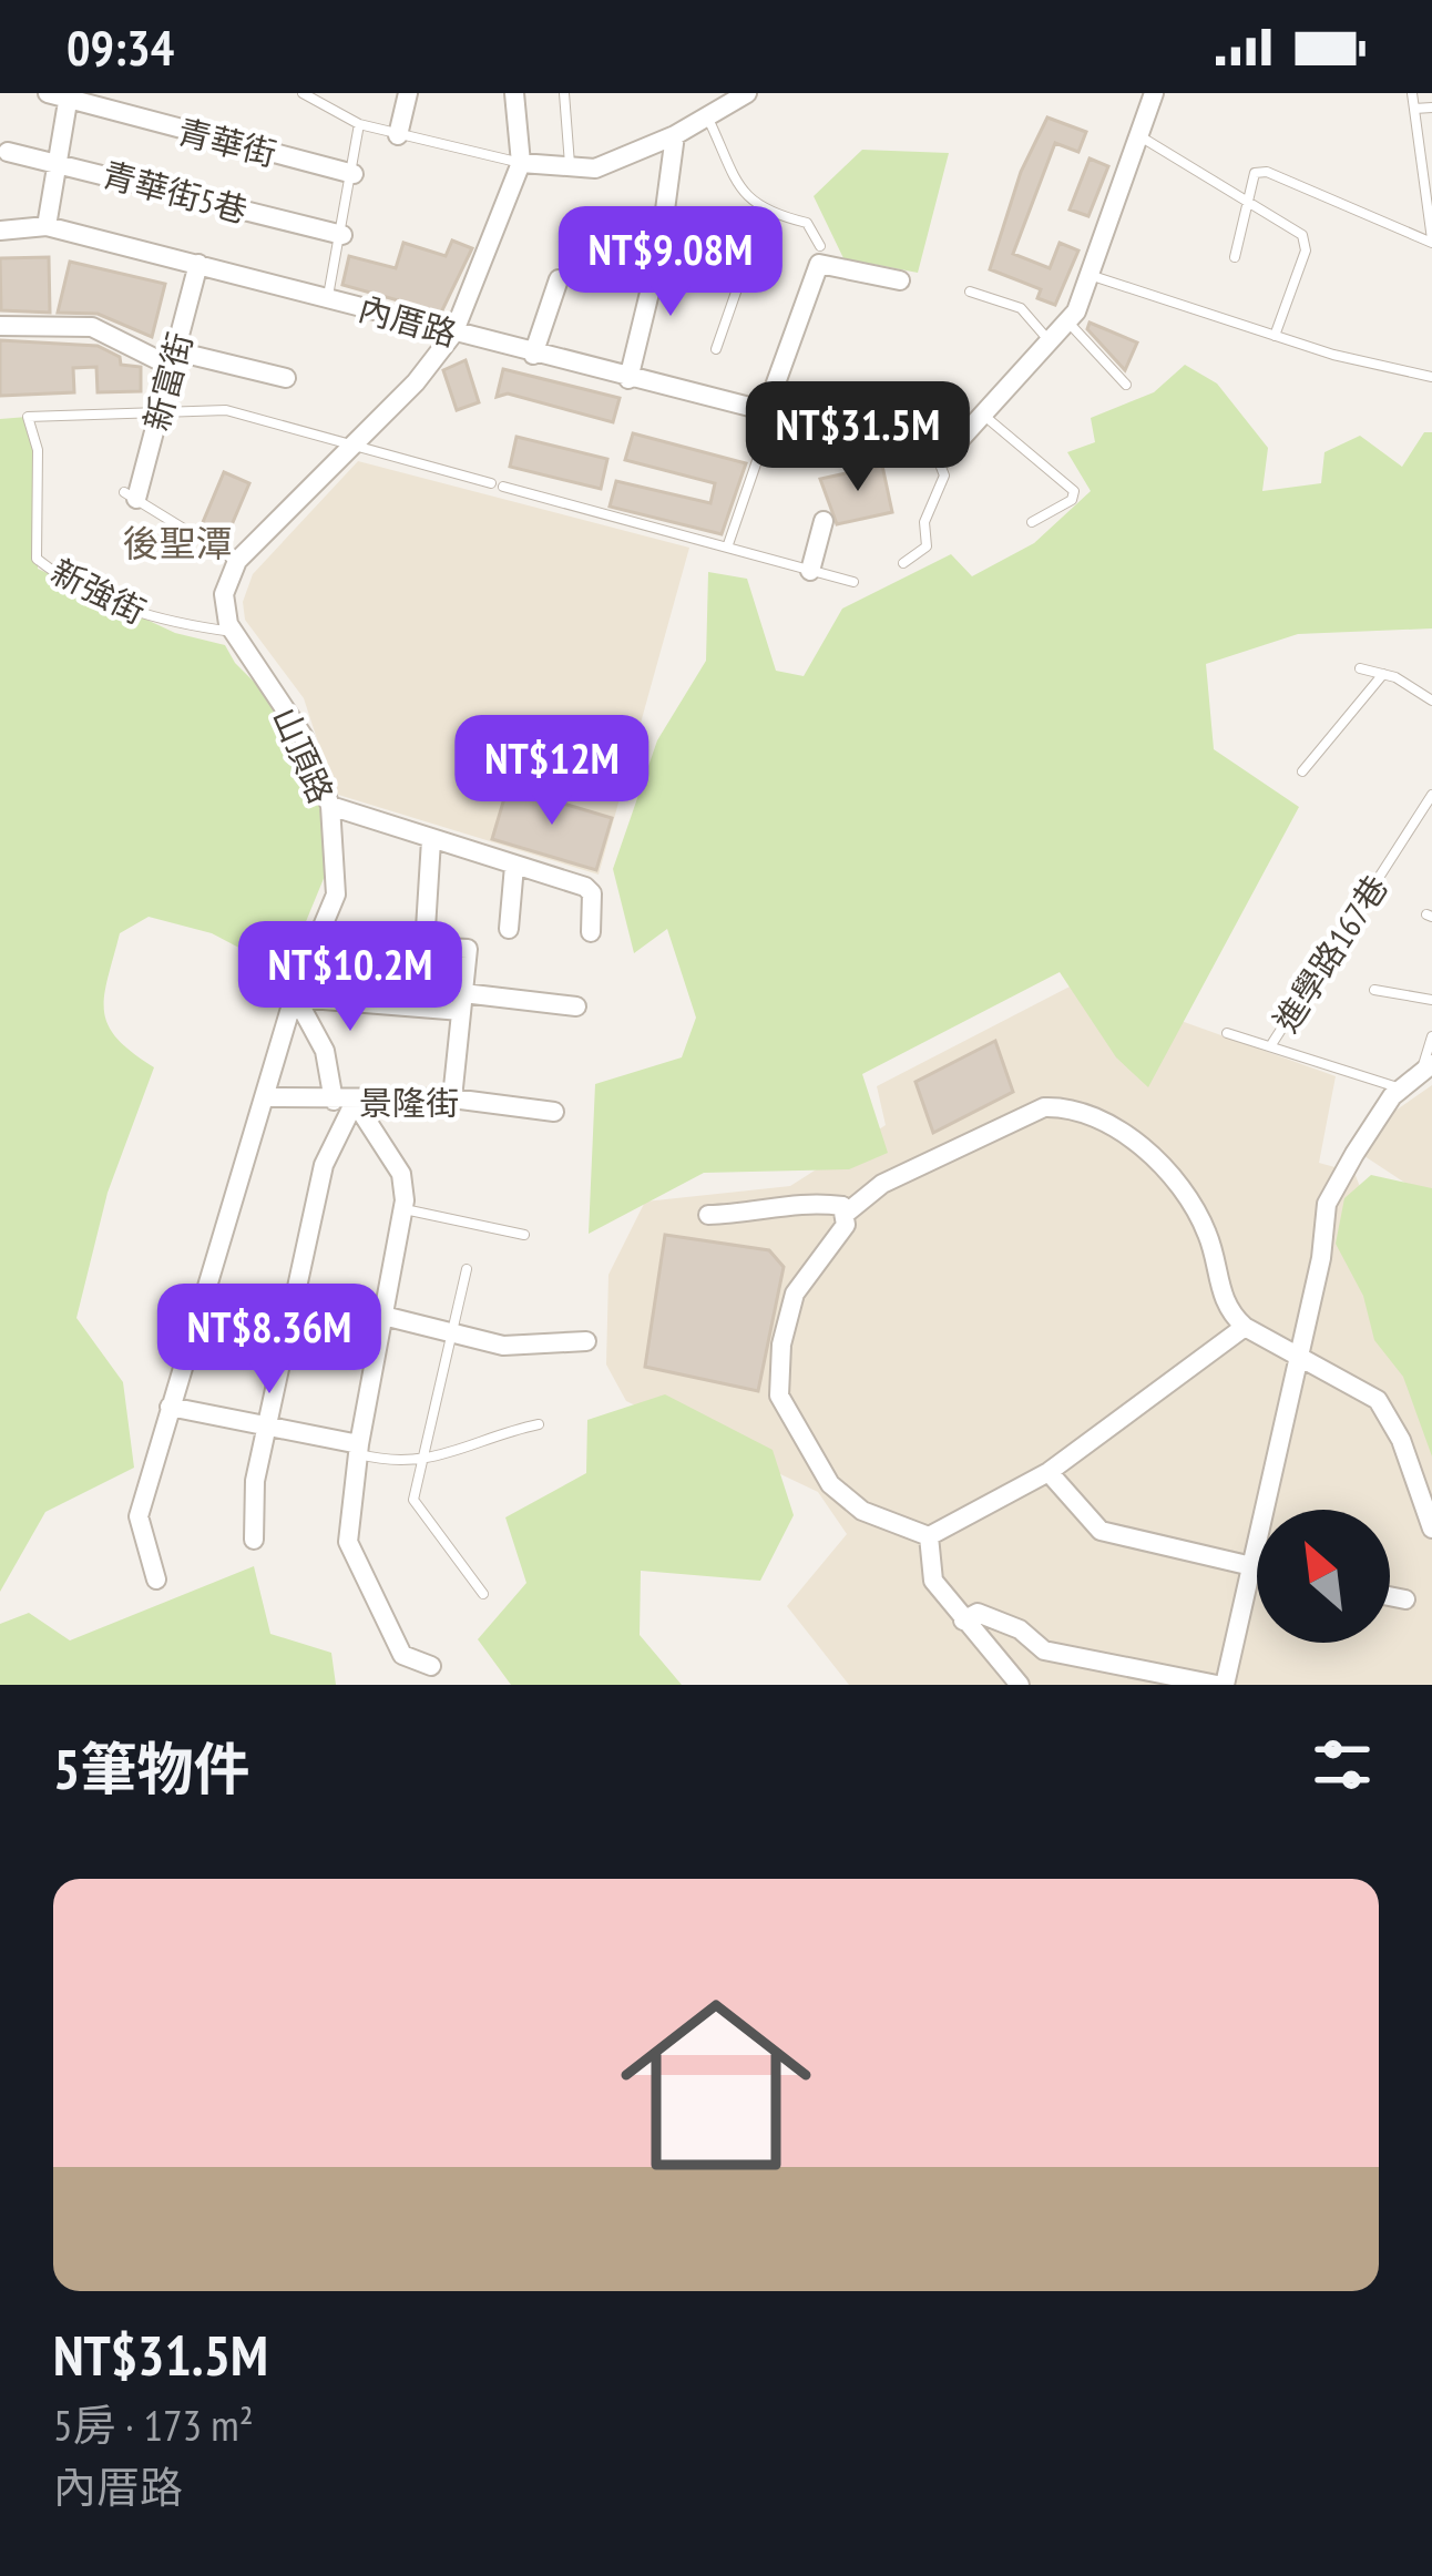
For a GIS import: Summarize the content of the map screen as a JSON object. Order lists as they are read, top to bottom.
{
  "streets": {
    "street": [
      "青華街",
      "青華街5巷",
      "內厝路",
      "新富街",
      "山頂路",
      "景隆街"
    ],
    "lane": ["新強街", "進學路167巷"]
  },
  "crossings": [
    ["青華街", "青華街5巷"],
    ["青華街", "內厝路"],
    ["內厝路", "新富街"],
    ["新富街", "新強街"],
    ["新強街", "山頂路"],
    ["山頂路", "景隆街"]
  ],
  "districts": ["後聖潭"],
  "north": "top left",
  "page": {
    "status": "09:34",
    "price": [
      "NT$9.08M",
      "NT$31.5M",
      "NT$12M",
      "NT$10.2M",
      "NT$8.36M"
    ],
    "heading": "5筆物件",
    "list": [
      {
        "name": "NT$31.5M",
        "note": "5房 · 173 m² · 內厝路"
      }
    ]
  }
}
